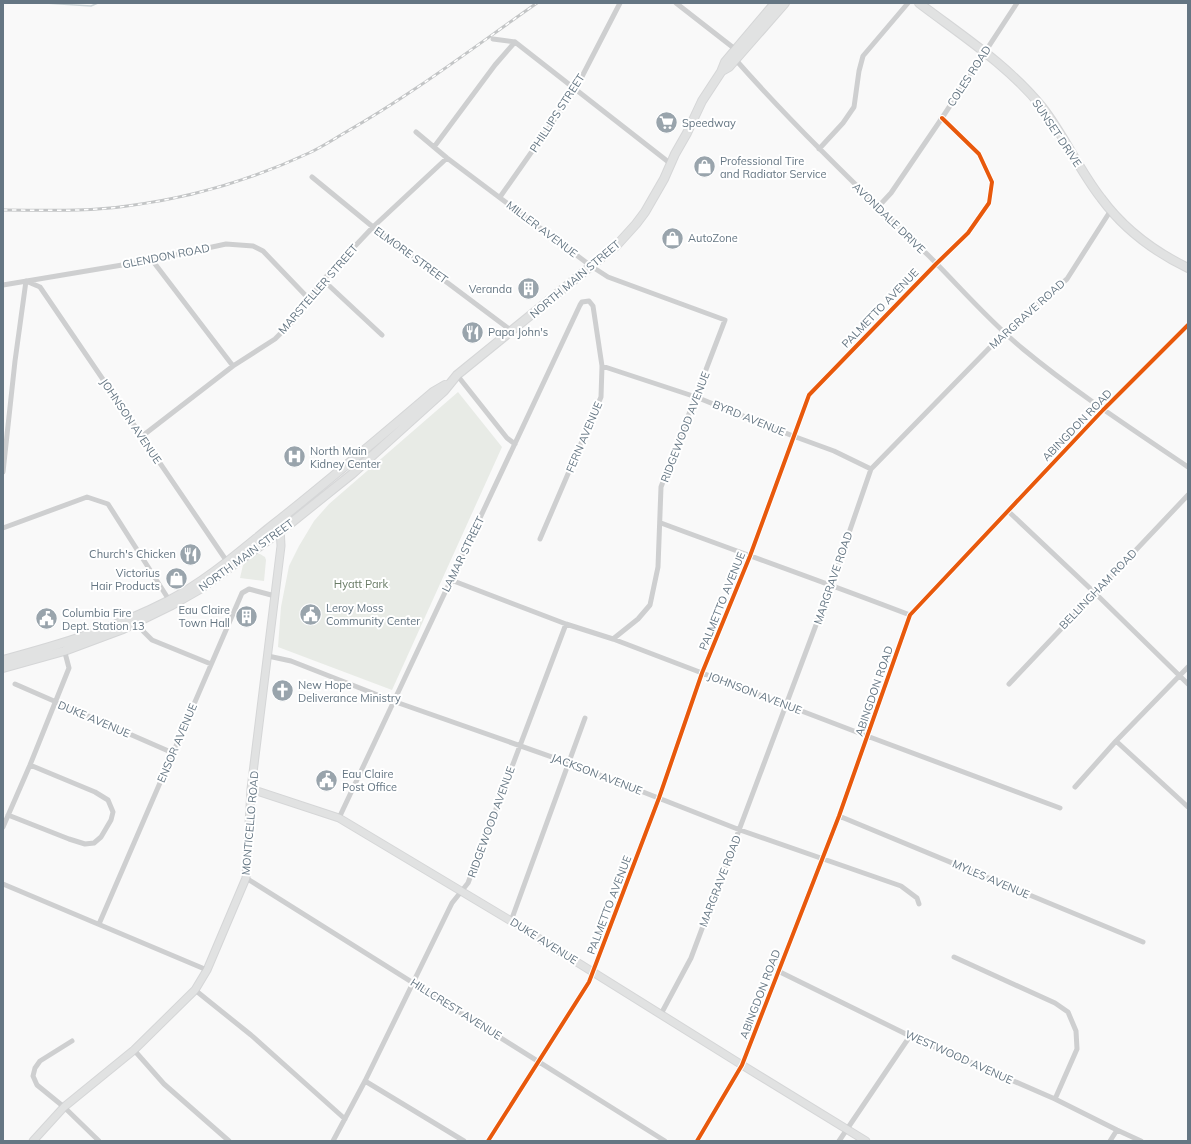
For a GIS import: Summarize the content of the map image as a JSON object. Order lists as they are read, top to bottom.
{
  "streets": {
    "main road": ["SUNSET DRIVE", "NORTH MAIN STREET"],
    "street": [
      "COLES ROAD",
      "PHILLIPS STREET",
      "AVONDALE DRIVE",
      "MILLER AVENUE",
      "ELMORE STREET",
      "GLENDON ROAD",
      "MARSTELLER STREET",
      "PALMETTO AVENUE",
      "MARGRAVE ROAD",
      "BYRD AVENUE",
      "JOHNSON AVENUE",
      "ABINGDON ROAD",
      "RIDGEWOOD AVENUE",
      "FERN AVENUE",
      "LAMAR STREET",
      "BELLINGHAM ROAD",
      "DUKE AVENUE",
      "ENSOR AVENUE",
      "JACKSON AVENUE",
      "MONTICELLO ROAD",
      "MYLES AVENUE",
      "HILLCREST AVENUE",
      "WESTWOOD AVENUE"
    ]
  },
  "crossings": [
    ["COLES ROAD", "SUNSET DRIVE"],
    ["COLES ROAD", "AVONDALE DRIVE"],
    ["COLES ROAD", "PALMETTO AVENUE"],
    ["PHILLIPS STREET", "MILLER AVENUE"],
    ["SUNSET DRIVE", "MARGRAVE ROAD"],
    ["AVONDALE DRIVE", "NORTH MAIN STREET"],
    ["AVONDALE DRIVE", "PALMETTO AVENUE"],
    ["AVONDALE DRIVE", "MARGRAVE ROAD"],
    ["AVONDALE DRIVE", "ABINGDON ROAD"],
    ["MILLER AVENUE", "NORTH MAIN STREET"],
    ["MILLER AVENUE", "MARSTELLER STREET"],
    ["MILLER AVENUE", "RIDGEWOOD AVENUE"],
    ["ELMORE STREET", "NORTH MAIN STREET"],
    ["ELMORE STREET", "MARSTELLER STREET"],
    ["GLENDON ROAD", "MARSTELLER STREET"],
    ["GLENDON ROAD", "JOHNSON AVENUE"],
    ["NORTH MAIN STREET", "JOHNSON AVENUE"],
    ["NORTH MAIN STREET", "MONTICELLO ROAD"],
    ["MARSTELLER STREET", "JOHNSON AVENUE"],
    ["PALMETTO AVENUE", "BYRD AVENUE"],
    ["PALMETTO AVENUE", "JOHNSON AVENUE"],
    ["PALMETTO AVENUE", "DUKE AVENUE"],
    ["PALMETTO AVENUE", "JACKSON AVENUE"],
    ["PALMETTO AVENUE", "HILLCREST AVENUE"],
    ["MARGRAVE ROAD", "BYRD AVENUE"],
    ["MARGRAVE ROAD", "JOHNSON AVENUE"],
    ["MARGRAVE ROAD", "DUKE AVENUE"],
    ["MARGRAVE ROAD", "JACKSON AVENUE"],
    ["BYRD AVENUE", "RIDGEWOOD AVENUE"],
    ["BYRD AVENUE", "FERN AVENUE"],
    ["JOHNSON AVENUE", "ABINGDON ROAD"],
    ["JOHNSON AVENUE", "RIDGEWOOD AVENUE"],
    ["JOHNSON AVENUE", "LAMAR STREET"],
    ["ABINGDON ROAD", "DUKE AVENUE"],
    ["ABINGDON ROAD", "JACKSON AVENUE"],
    ["ABINGDON ROAD", "MYLES AVENUE"],
    ["ABINGDON ROAD", "WESTWOOD AVENUE"],
    ["RIDGEWOOD AVENUE", "DUKE AVENUE"],
    ["RIDGEWOOD AVENUE", "JACKSON AVENUE"],
    ["RIDGEWOOD AVENUE", "HILLCREST AVENUE"],
    ["FERN AVENUE", "LAMAR STREET"],
    ["LAMAR STREET", "DUKE AVENUE"],
    ["LAMAR STREET", "JACKSON AVENUE"],
    ["DUKE AVENUE", "ENSOR AVENUE"],
    ["DUKE AVENUE", "MONTICELLO ROAD"],
    ["ENSOR AVENUE", "MONTICELLO ROAD"],
    ["JACKSON AVENUE", "MONTICELLO ROAD"],
    ["MONTICELLO ROAD", "HILLCREST AVENUE"]
  ],
  "parks": ["Hyatt Park"],
  "places": {
    "supermarket": ["Speedway"],
    "shop": ["Professional Tire and Radiator Service", "AutoZone", "Victorius Hair Products"],
    "building": ["Veranda", "Eau Claire Town Hall"],
    "restaurant": ["Papa John's", "Church's Chicken"],
    "hospital": ["North Main Kidney Center"],
    "public building": ["Leroy Moss Community Center", "Columbia Fire Dept. Station 13", "Eau Claire Post Office"],
    "church": ["New Hope Deliverance Ministry"]
  }
}
